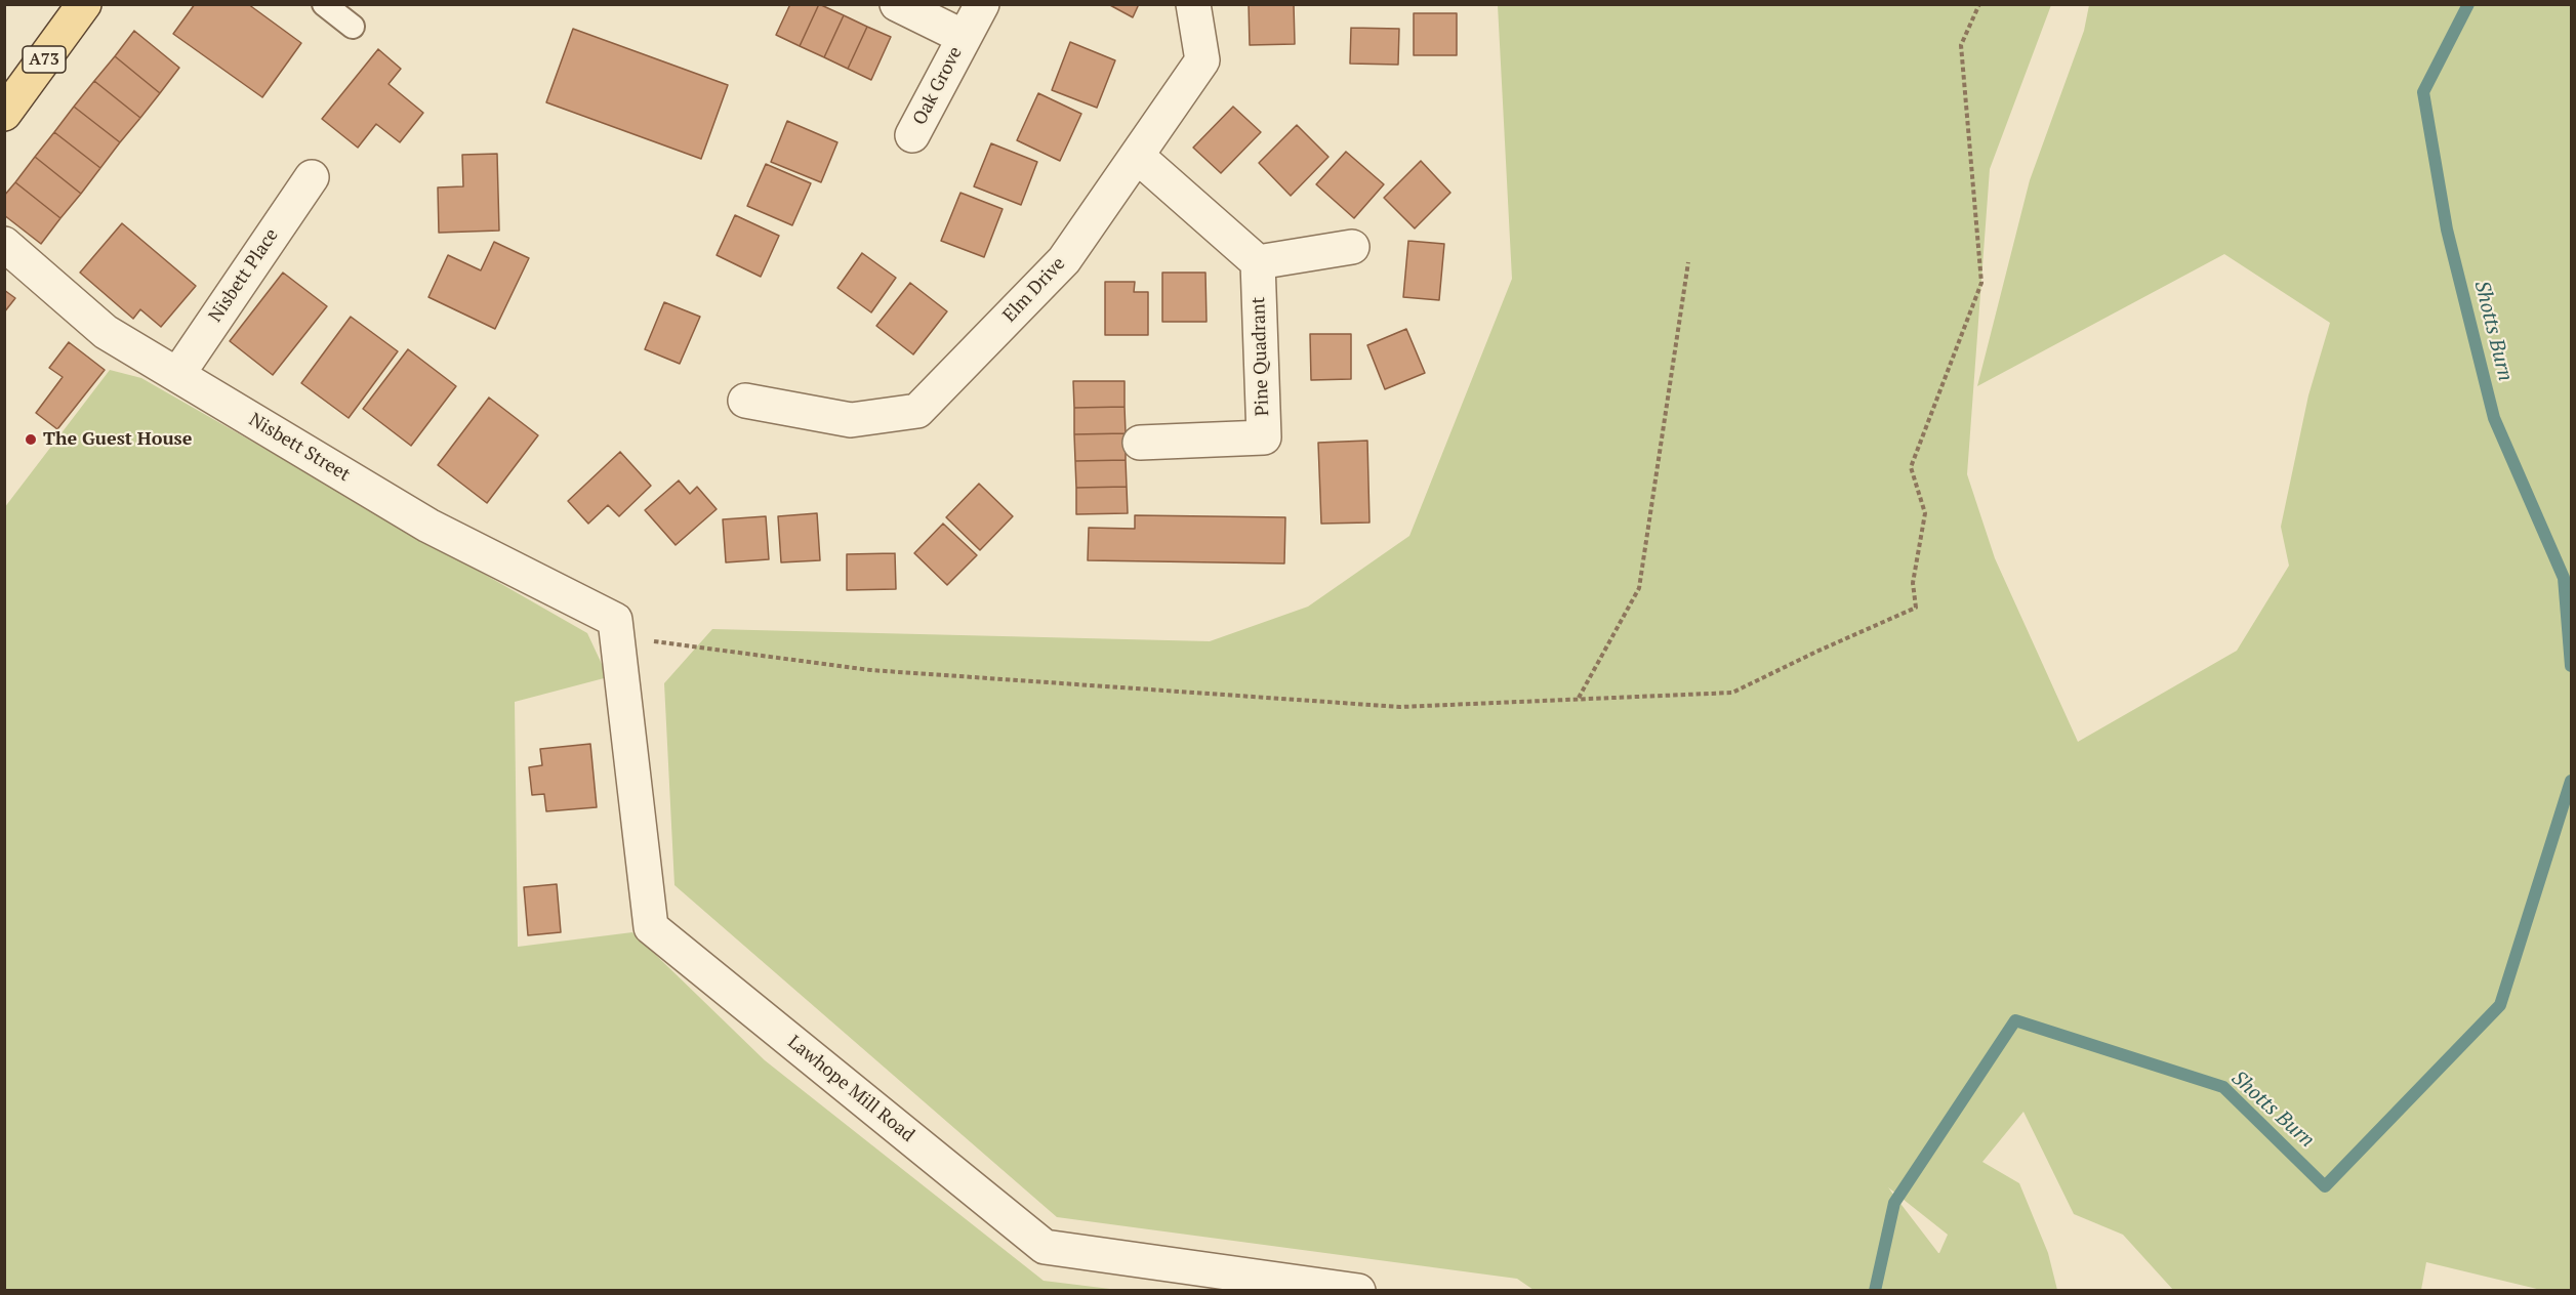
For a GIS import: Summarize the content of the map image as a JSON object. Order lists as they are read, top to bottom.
{
  "streets": {
    "main road": ["A73"],
    "street": [
      "Oak Grove",
      "Nisbett Place",
      "Elm Drive",
      "Pine Quadrant",
      "Nisbett Street",
      "Lawhope Mill Road"
    ]
  },
  "crossings": [
    ["Nisbett Place", "Nisbett Street"],
    ["Nisbett Street", "Lawhope Mill Road"]
  ],
  "water": ["Shotts Burn"],
  "places": ["The Guest House"]
}
